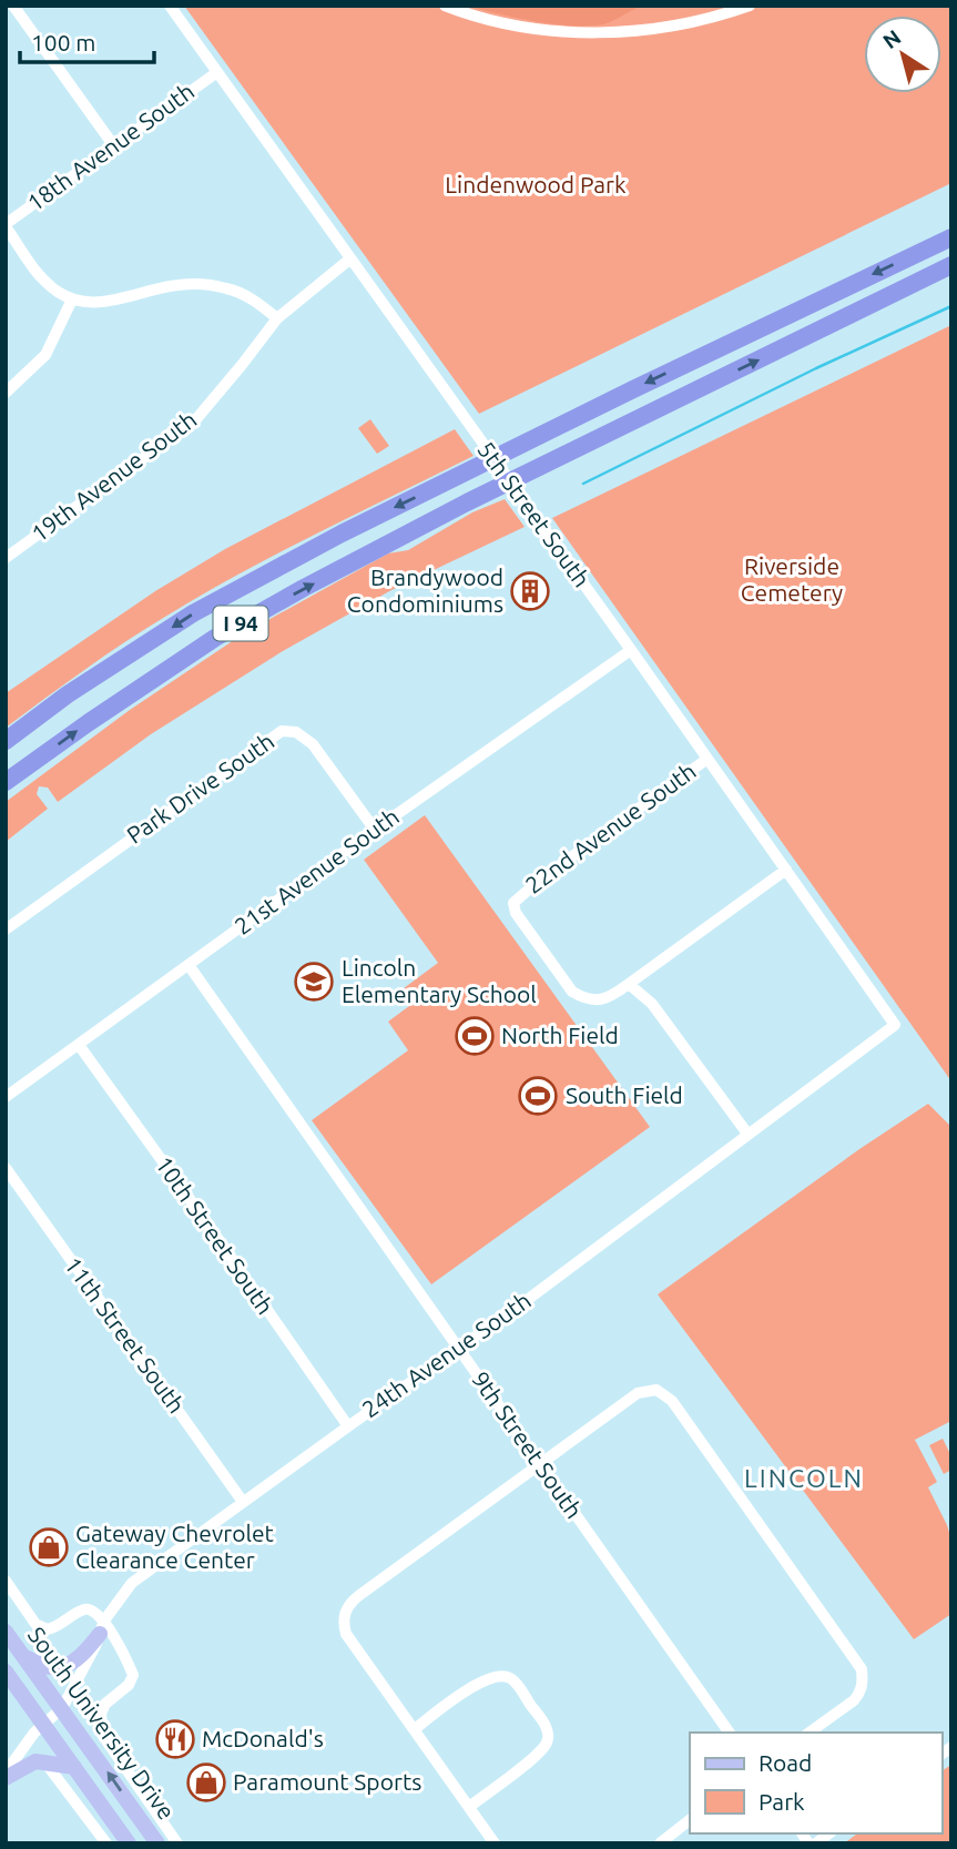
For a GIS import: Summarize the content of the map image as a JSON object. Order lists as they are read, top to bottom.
{
  "streets": {
    "highway": ["I 94"],
    "main road": ["South University Drive"],
    "street": [
      "18th Avenue South",
      "19th Avenue South",
      "5th Street South",
      "Park Drive South",
      "22nd Avenue South",
      "21st Avenue South",
      "10th Street South",
      "11th Street South",
      "24th Avenue South",
      "9th Street South"
    ]
  },
  "crossings": [
    ["18th Avenue South", "5th Street South"],
    ["19th Avenue South", "5th Street South"],
    ["5th Street South", "22nd Avenue South"],
    ["5th Street South", "21st Avenue South"],
    ["5th Street South", "24th Avenue South"],
    ["Park Drive South", "21st Avenue South"],
    ["21st Avenue South", "10th Street South"],
    ["21st Avenue South", "9th Street South"],
    ["10th Street South", "24th Avenue South"],
    ["11th Street South", "24th Avenue South"],
    ["24th Avenue South", "9th Street South"],
    ["24th Avenue South", "South University Drive"]
  ],
  "districts": ["LINCOLN"],
  "parks": ["Lindenwood Park", "Riverside Cemetery"],
  "places": {
    "building": ["Brandywood Condominiums"],
    "school or university": ["Lincoln Elementary School"],
    "sports": ["North Field", "South Field"],
    "shop": ["Gateway Chevrolet Clearance Center", "Paramount Sports"],
    "restaurant": ["McDonald's"]
  },
  "legend": ["Road", "Park"],
  "scale_bar": "100 m",
  "north": "top left"
}
